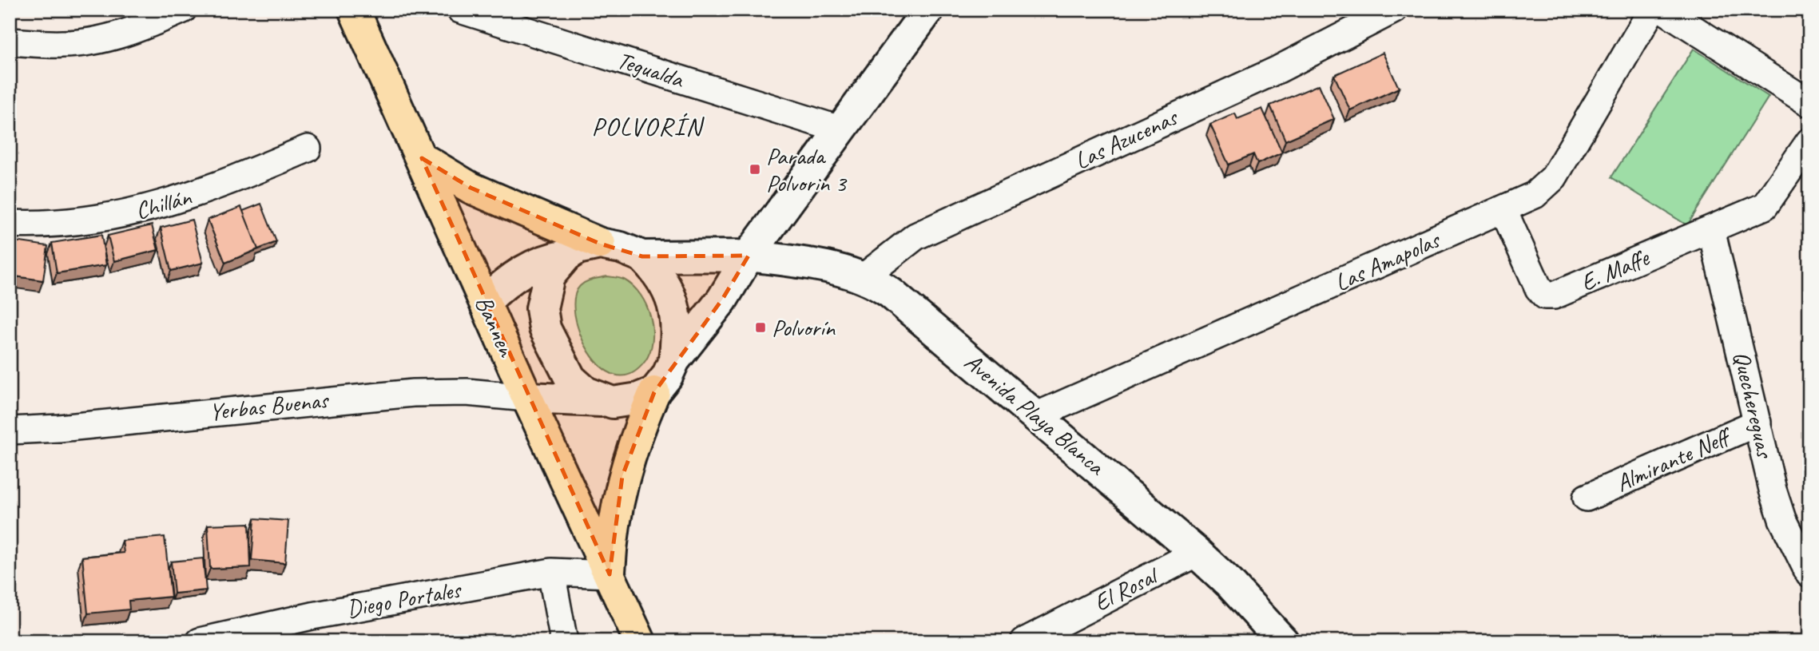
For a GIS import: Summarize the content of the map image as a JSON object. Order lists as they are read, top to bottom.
{
  "streets": {
    "main road": ["Bannen", "Avenida Playa Blanca"],
    "street": [
      "Tegualda",
      "Las Azucenas",
      "Chillán",
      "Las Amapolas",
      "E. Maffe",
      "Quechereguas",
      "Yerbas Buenas",
      "Almirante Neff",
      "El Rosal",
      "Diego Portales"
    ]
  },
  "crossings": [
    ["Las Azucenas", "Avenida Playa Blanca"],
    ["Las Amapolas", "E. Maffe"],
    ["Las Amapolas", "Avenida Playa Blanca"],
    ["E. Maffe", "Quechereguas"],
    ["Bannen", "Yerbas Buenas"],
    ["Bannen", "Diego Portales"],
    ["Quechereguas", "Almirante Neff"],
    ["Avenida Playa Blanca", "El Rosal"]
  ],
  "districts": ["POLVORÍN"],
  "places": {
    "transit": ["Parada Polvorin 3", "Polvorín"]
  }
}
